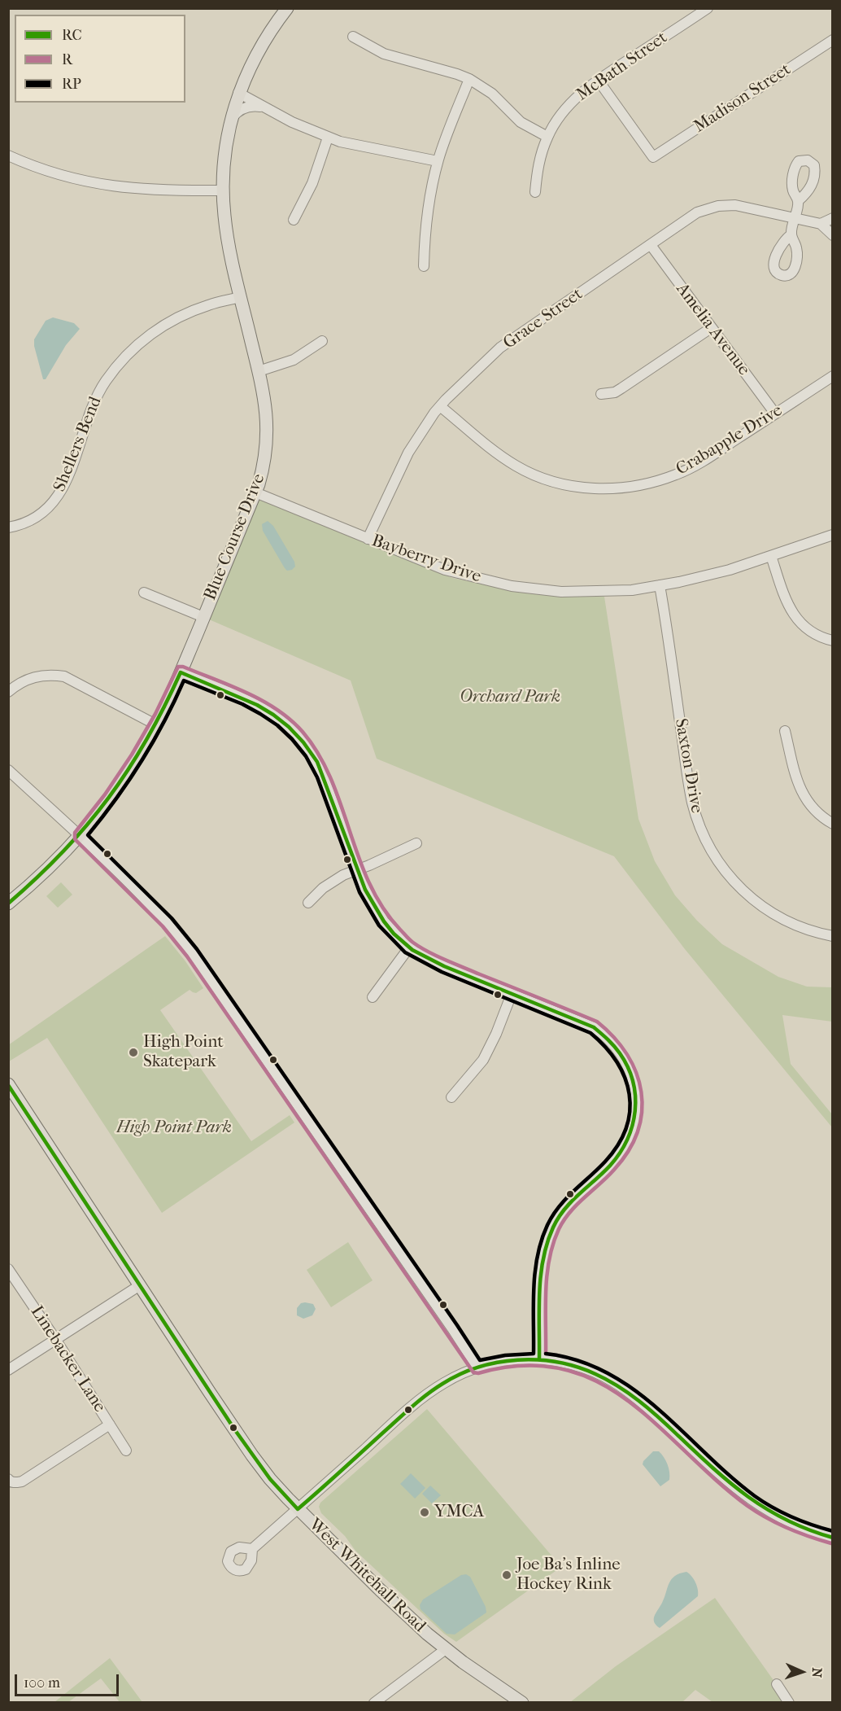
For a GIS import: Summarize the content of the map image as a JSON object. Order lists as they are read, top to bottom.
{
  "streets": {
    "main road": ["Blue Course Drive", "West Whitehall Road"],
    "street": [
      "McBath Street",
      "Madison Street",
      "Grace Street",
      "Amelia Avenue",
      "Crabapple Drive",
      "Shellers Bend",
      "Bayberry Drive",
      "Saxton Drive",
      "Linebacker Lane"
    ]
  },
  "crossings": [
    ["McBath Street", "Madison Street"],
    ["Grace Street", "Amelia Avenue"],
    ["Grace Street", "Crabapple Drive"],
    ["Grace Street", "Bayberry Drive"],
    ["Amelia Avenue", "Crabapple Drive"],
    ["Shellers Bend", "Blue Course Drive"],
    ["Blue Course Drive", "Bayberry Drive"],
    ["Bayberry Drive", "Saxton Drive"]
  ],
  "parks": ["Orchard Park", "High Point Park"],
  "places": ["High Point Skatepark", "YMCA", "Joe Ba's Inline Hockey Rink"],
  "lines": ["transit line R", "transit line RC", "transit line RP"],
  "legend": ["RC", "R", "RP"],
  "scale_bar": "100 m",
  "north": "right"
}
